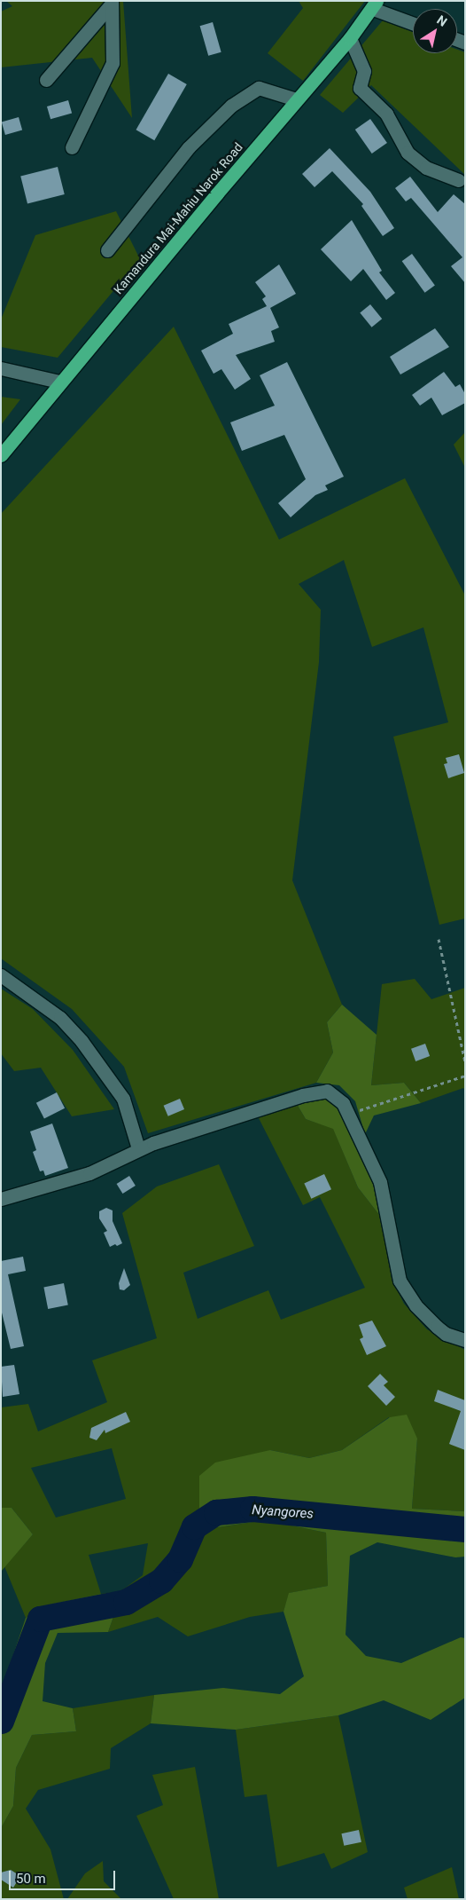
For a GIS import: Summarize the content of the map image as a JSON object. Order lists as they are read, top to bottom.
{
  "streets": {
    "highway": ["Kamandura Mai-Mahiu Narok Road"]
  },
  "water": ["Nyangores"],
  "scale_bar": "50 m",
  "north": "top right"
}
